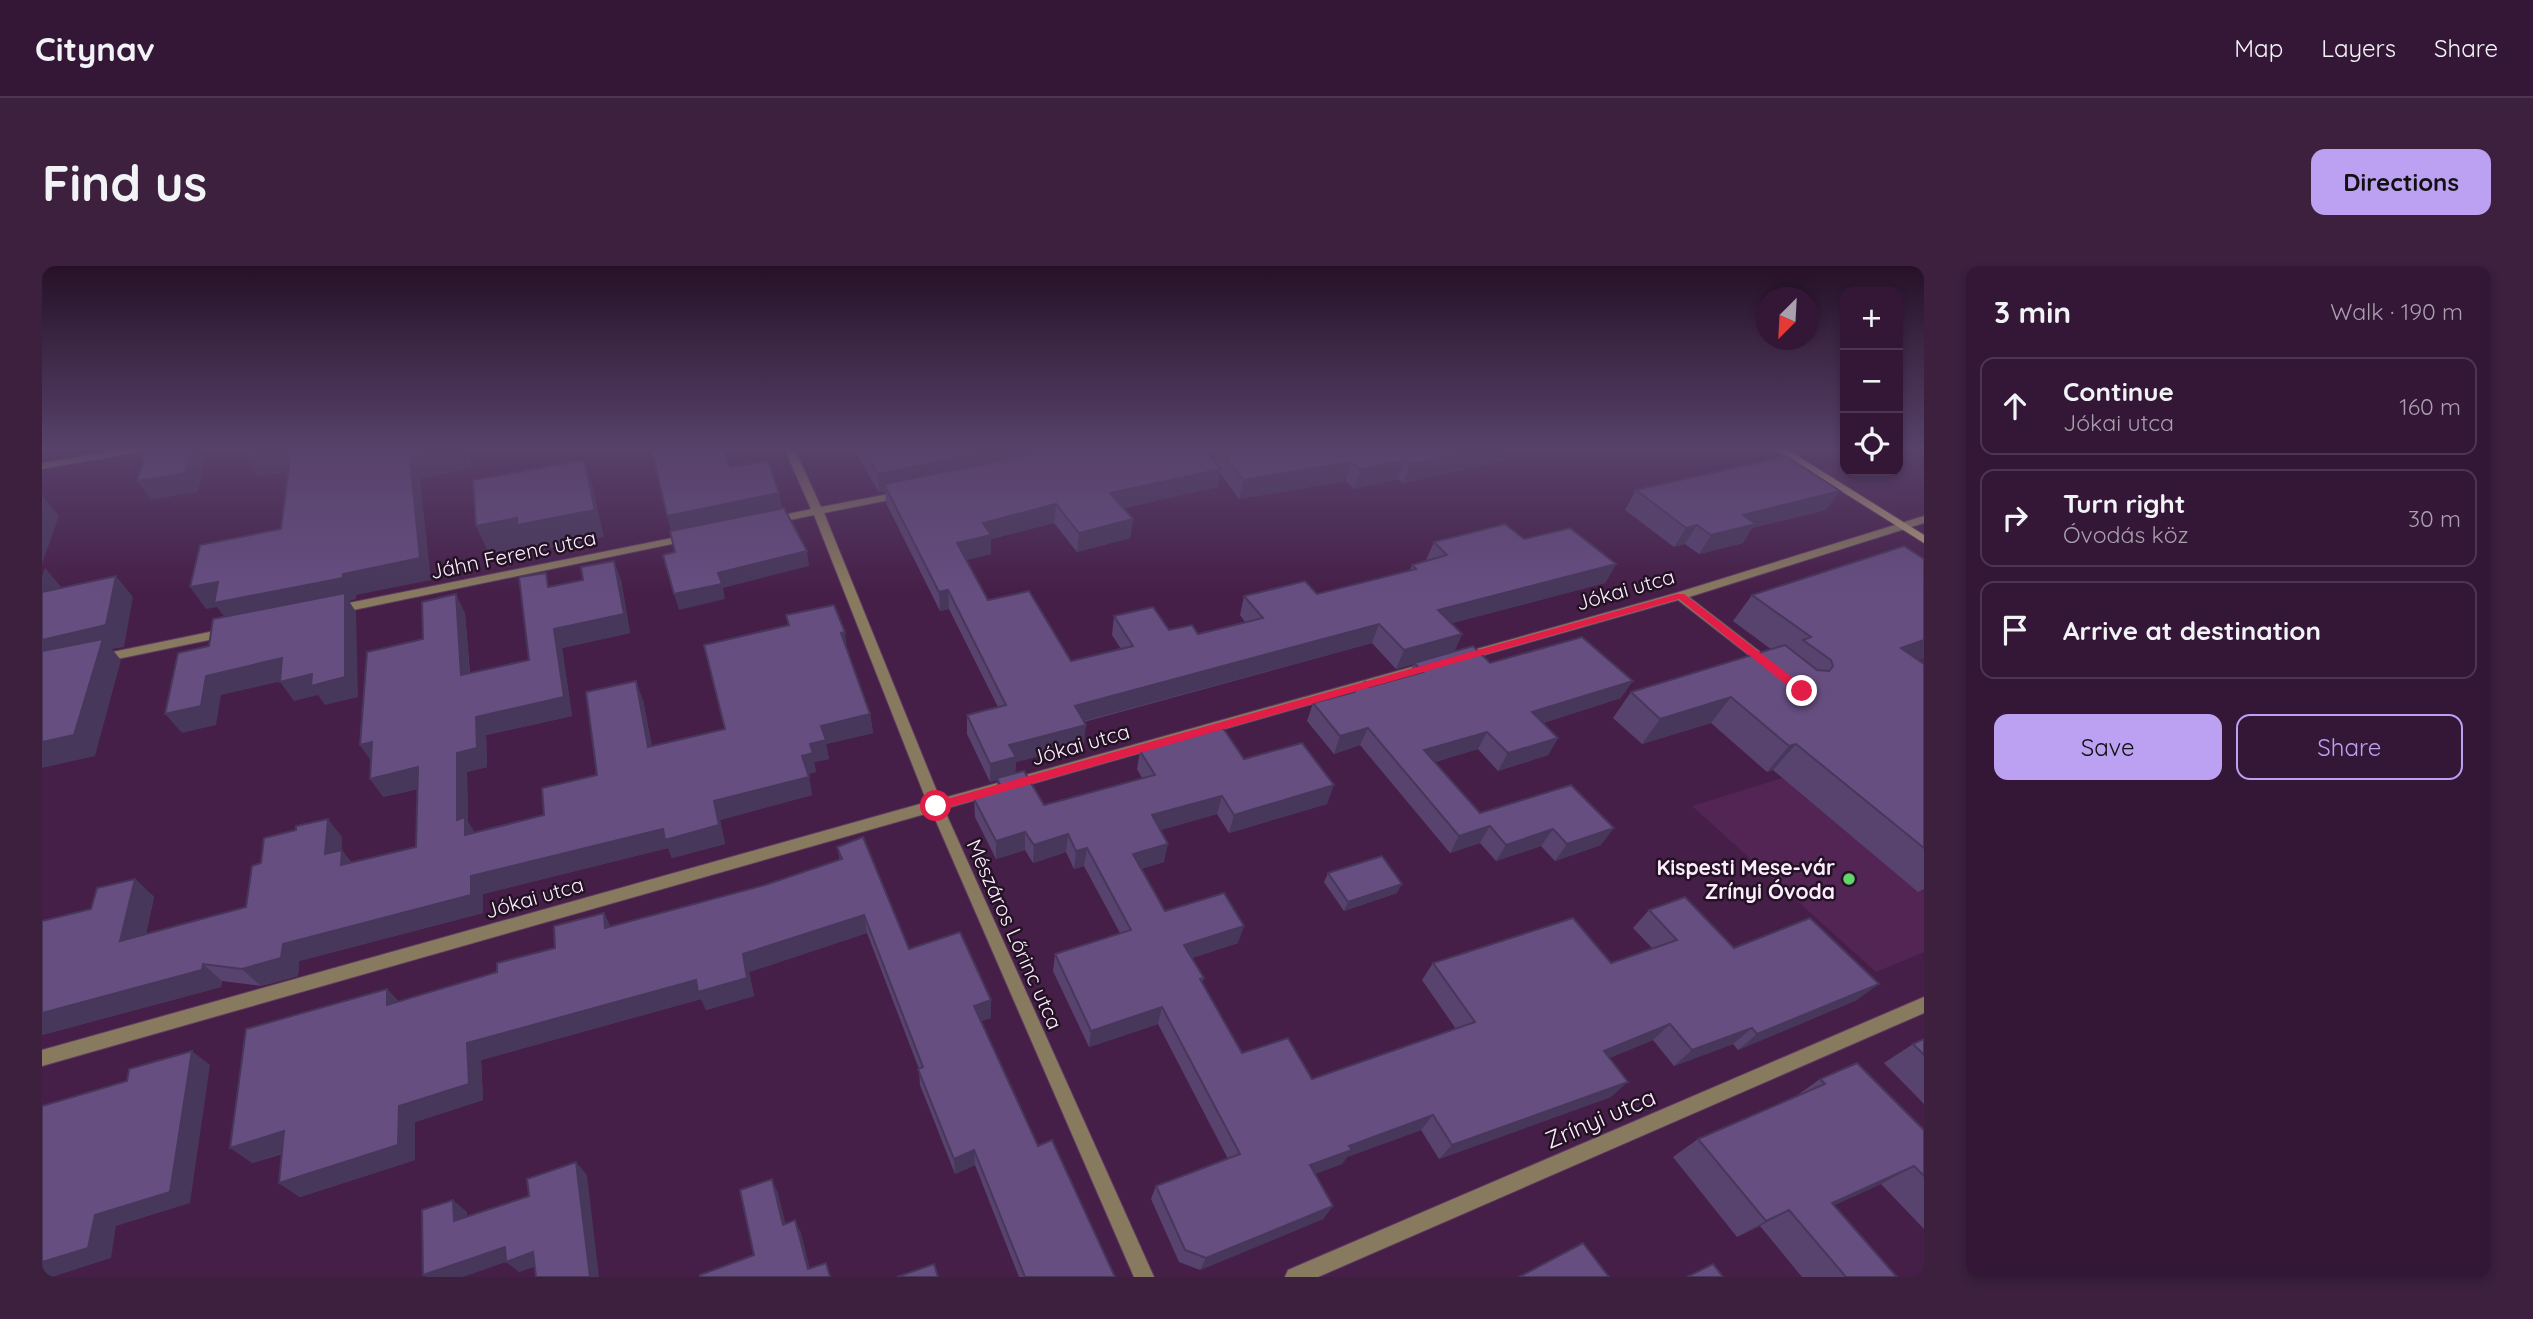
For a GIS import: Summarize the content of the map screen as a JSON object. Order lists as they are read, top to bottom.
{
  "streets": {
    "street": [
      "Jáhn Ferenc utca",
      "Jókai utca",
      "Mészáros Lőrinc utca",
      "Zrínyi utca"
    ]
  },
  "crossings": [
    ["Jókai utca", "Mészáros Lőrinc utca"]
  ],
  "places": ["Kispesti Mese-vár Zrínyi Óvoda"],
  "north": "bottom left",
  "page": {
    "header": "Citynav",
    "nav": ["Map", "Layers", "Share"],
    "buttons": [
      "Directions",
      ["Save", "Share"]
    ],
    "title": "Find us",
    "heading": ["3 min", "Walk · 190 m"],
    "map_buttons": ["+", "−"],
    "list": [
      ["Continue", "Jókai utca", "160 m"],
      ["Turn right", "Óvodás köz", "30 m"],
      "Arrive at destination"
    ]
  }
}
